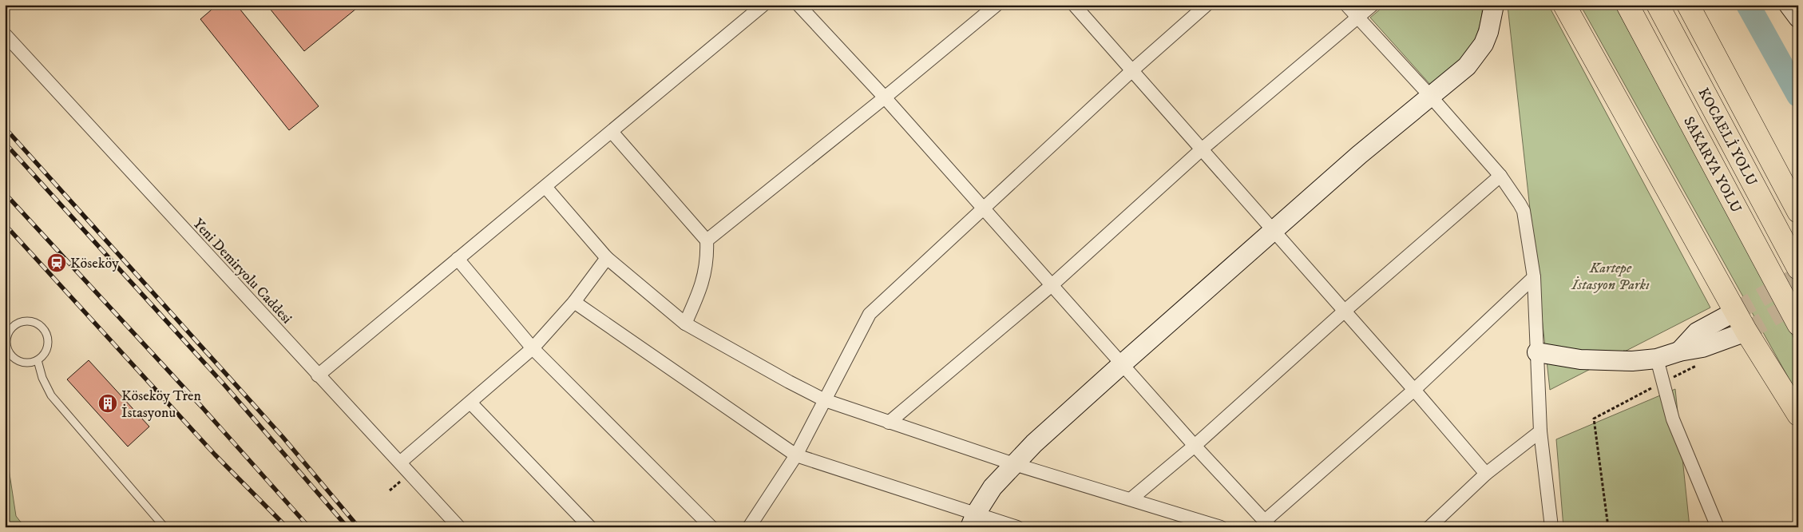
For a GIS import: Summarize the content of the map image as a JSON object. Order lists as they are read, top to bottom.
{
  "streets": {
    "highway": ["KOCAELİ YOLU", "SAKARYA YOLU"],
    "street": ["Yeni Demiryolu Caddesi"]
  },
  "parks": ["Kartepe İstasyon Parkı"],
  "places": {
    "station": ["Köseköy"],
    "building": ["Köseköy Tren İstasyonu"]
  }
}
